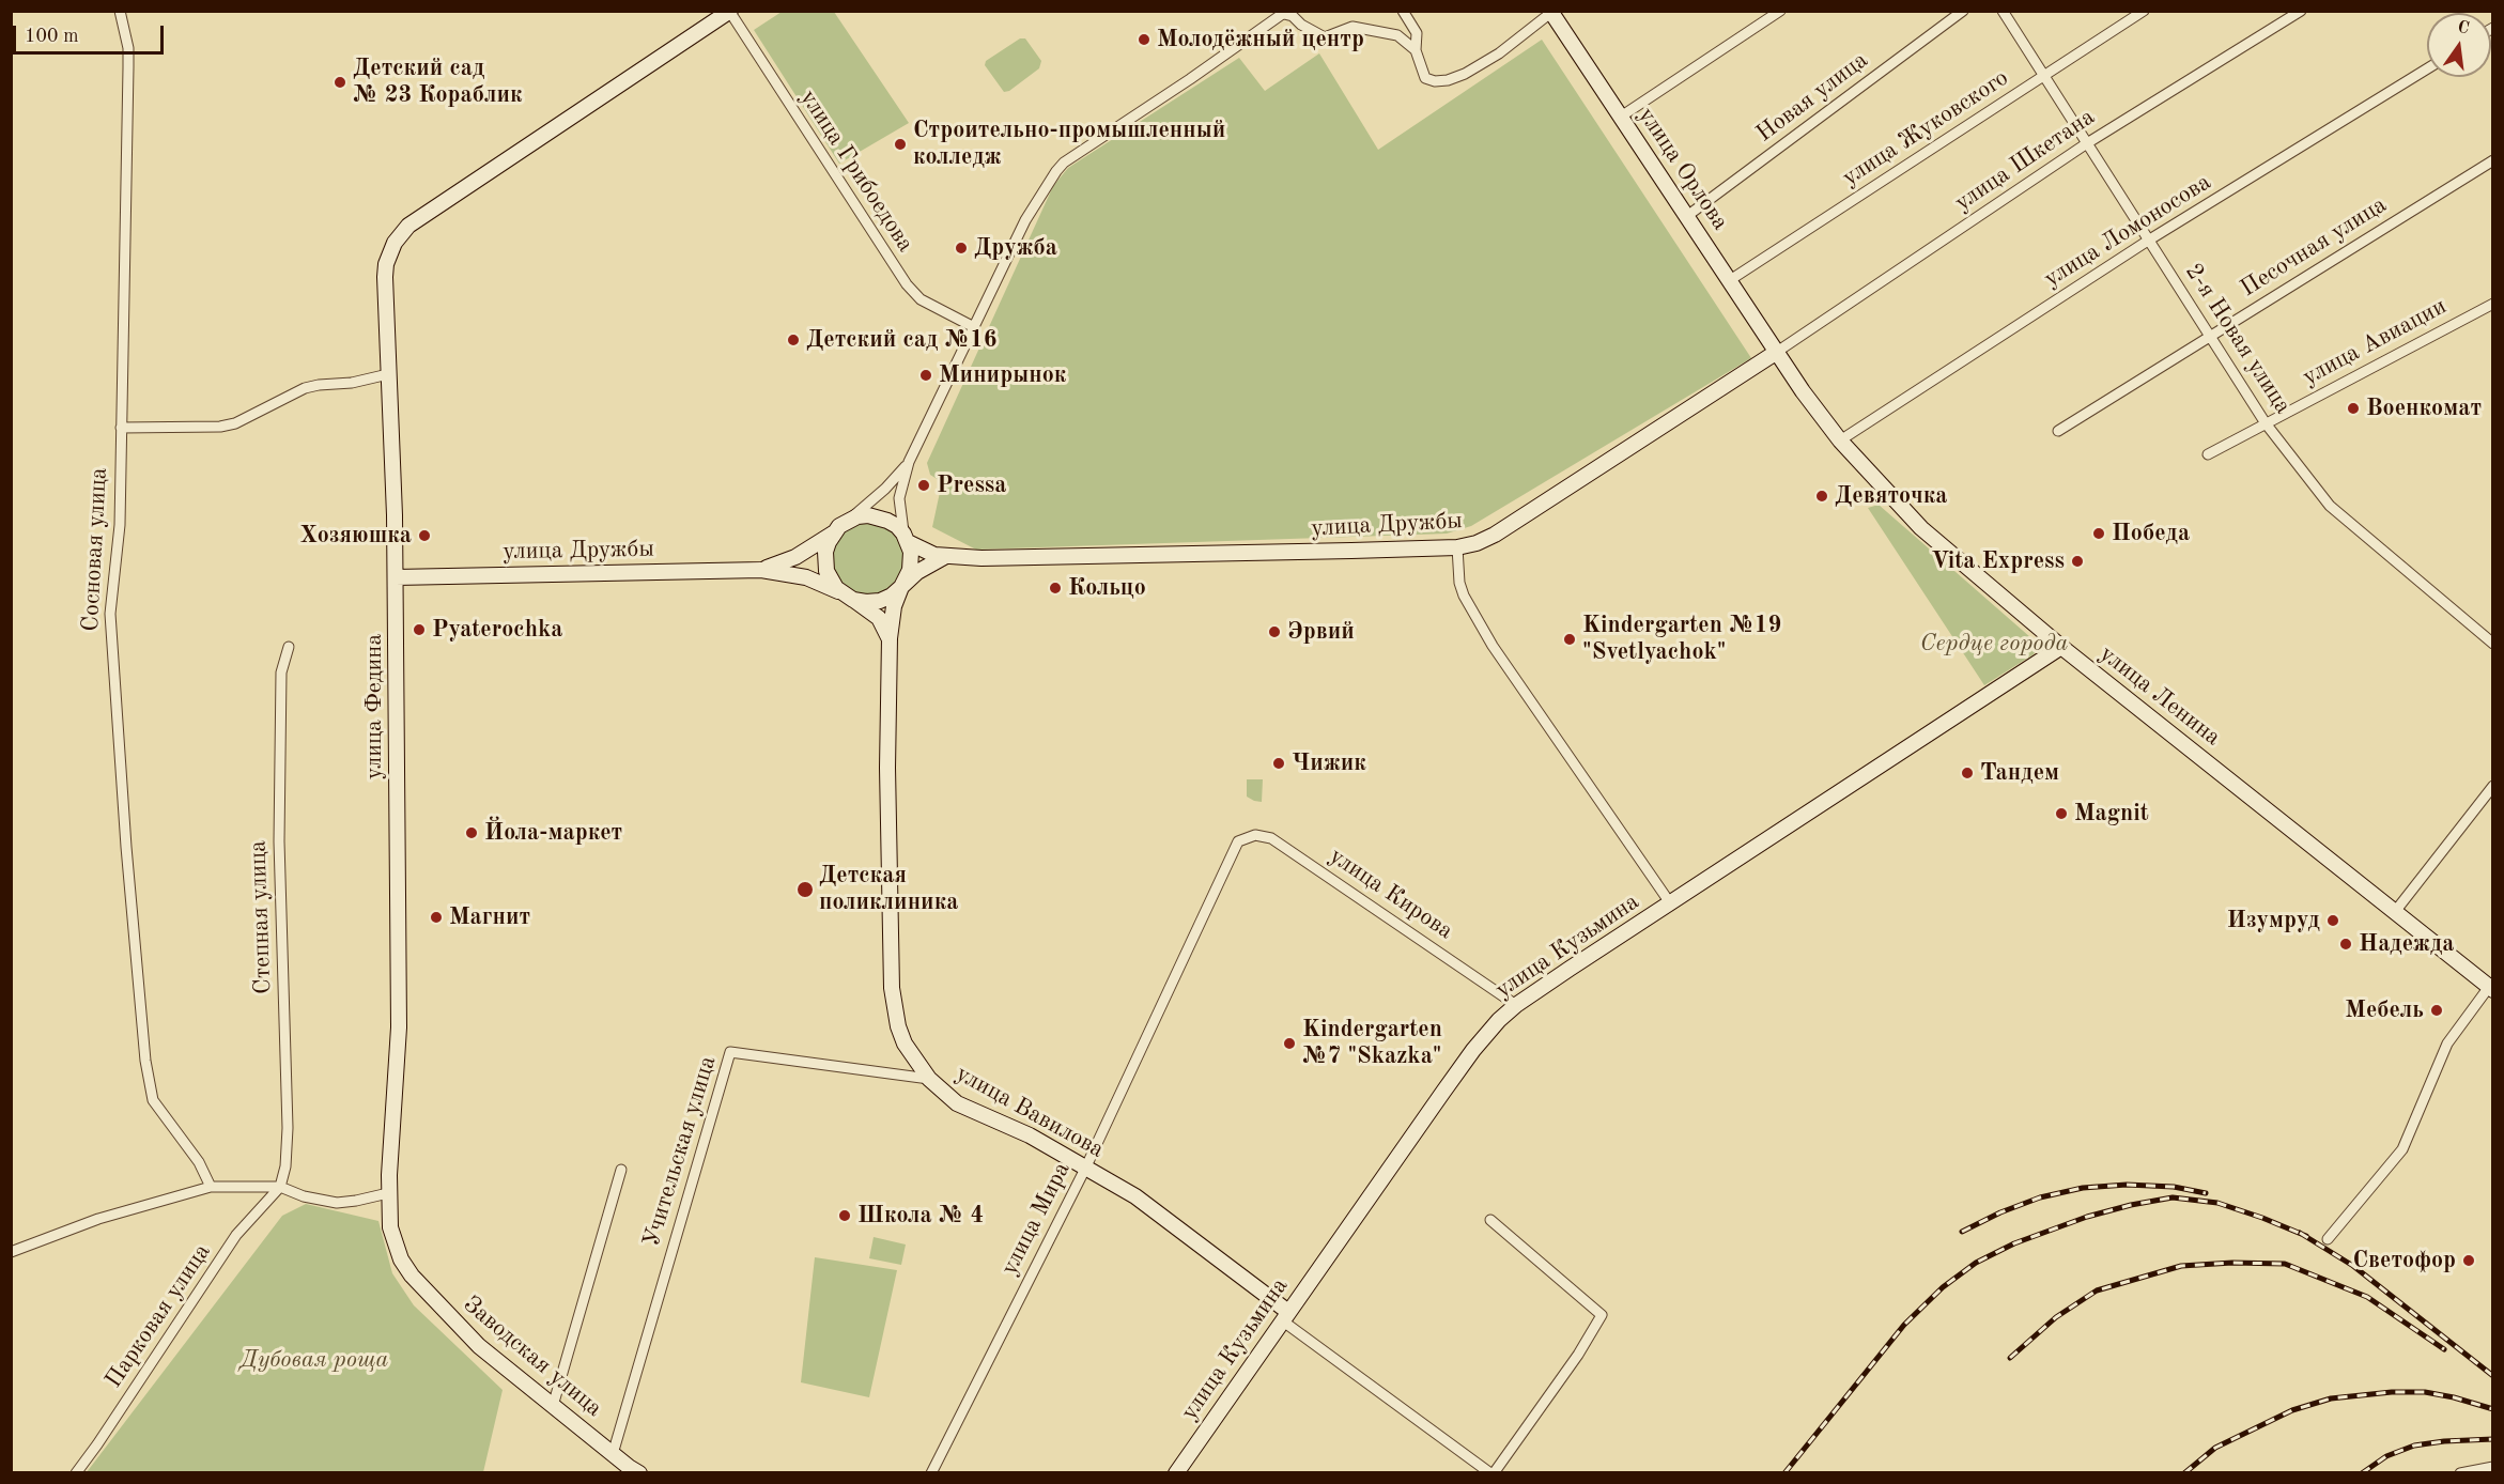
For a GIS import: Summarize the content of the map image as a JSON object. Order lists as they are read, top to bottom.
{
  "streets": {
    "street": [
      "Новая улица",
      "улица Жуковского",
      "улица Шкетана",
      "улица Орлова",
      "улица Грибоедова",
      "улица Ломоносова",
      "Песочная улица",
      "2-я Новая улица",
      "улица Авиации",
      "улица Дружбы",
      "Сосновая улица",
      "улица Ленина",
      "улица Федина",
      "улица Кирова",
      "Степная улица",
      "улица Кузьмина",
      "улица Вавилова",
      "Учительская улица",
      "улица Мира",
      "Парковая улица",
      "Заводская улица"
    ]
  },
  "crossings": [
    ["Новая улица", "улица Орлова"],
    ["улица Жуковского", "улица Орлова"],
    ["улица Жуковского", "2-я Новая улица"],
    ["улица Шкетана", "улица Орлова"],
    ["улица Шкетана", "2-я Новая улица"],
    ["улица Шкетана", "улица Дружбы"],
    ["улица Шкетана", "улица Ленина"],
    ["улица Орлова", "улица Дружбы"],
    ["улица Орлова", "улица Ленина"],
    ["улица Грибоедова", "улица Федина"],
    ["улица Ломоносова", "2-я Новая улица"],
    ["улица Ломоносова", "улица Ленина"],
    ["Песочная улица", "2-я Новая улица"],
    ["2-я Новая улица", "улица Авиации"],
    ["улица Дружбы", "улица Ленина"],
    ["улица Дружбы", "улица Федина"],
    ["улица Ленина", "улица Кузьмина"],
    ["улица Федина", "Заводская улица"],
    ["улица Кирова", "улица Кузьмина"],
    ["улица Кирова", "улица Мира"],
    ["Степная улица", "Парковая улица"],
    ["улица Кузьмина", "улица Вавилова"],
    ["улица Вавилова", "Учительская улица"],
    ["улица Вавилова", "улица Мира"],
    ["Учительская улица", "Заводская улица"]
  ],
  "parks": ["Сердце города", "Дубовая роща"],
  "places": [
    "Молодёжный центр",
    "Детский сад № 23 Кораблик",
    "Строительно-промышленный колледж",
    "Дружба",
    "Детский сад №16",
    "Минирынок",
    "Военкомат",
    "Pressa",
    "Девяточка",
    "Победа",
    "Хозяюшка",
    "Vita Express",
    "Кольцо",
    "Pyaterochka",
    "Эрвий",
    "Kindergarten №19 \"Svetlyachok\"",
    "Чижик",
    "Тандем",
    "Magnit",
    "Йола-маркет",
    "Детская поликлиника",
    "Магнит",
    "Изумруд",
    "Надежда",
    "Мебель",
    "Kindergarten №7 \"Skazka\"",
    "Школа № 4",
    "Светофор"
  ],
  "scale_bar": "100 m",
  "north": "top"
}
